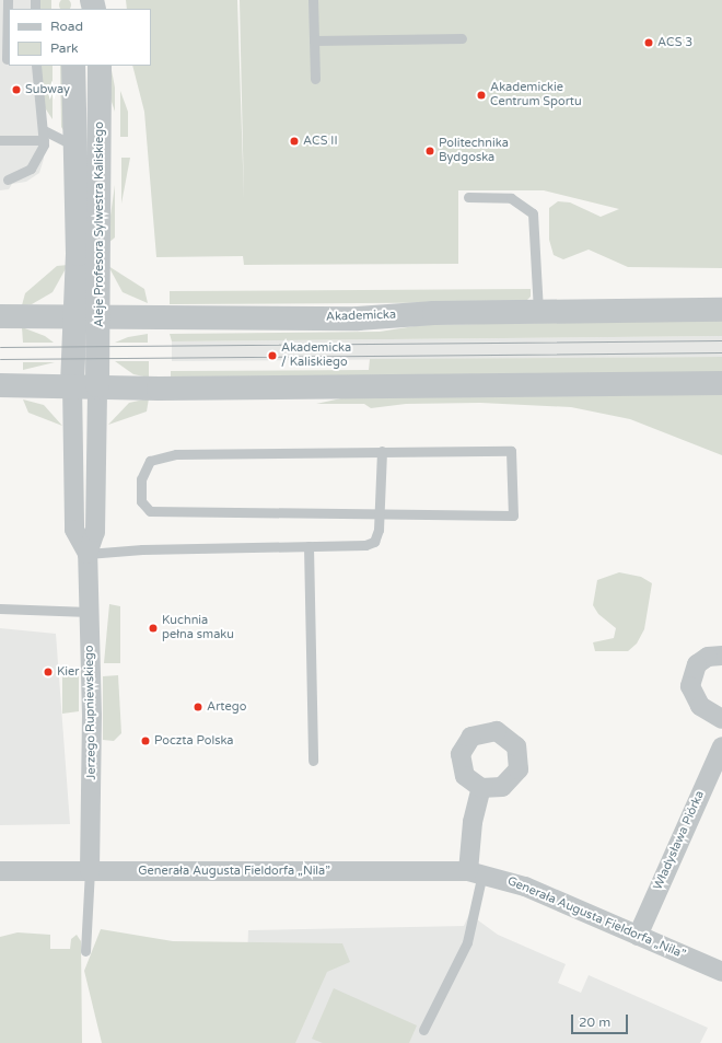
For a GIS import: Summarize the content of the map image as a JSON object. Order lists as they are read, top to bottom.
{
  "streets": {
    "street": [
      "Aleje Profesora Sylwestra Kaliskiego",
      "Akademicka",
      "Jerzego Rupniewskiego",
      "Władysława Piórka",
      "Generała Augusta Fieldorfa „Nila”"
    ]
  },
  "crossings": [
    ["Aleje Profesora Sylwestra Kaliskiego", "Akademicka"],
    ["Aleje Profesora Sylwestra Kaliskiego", "Jerzego Rupniewskiego"],
    ["Akademicka", "Jerzego Rupniewskiego"],
    ["Jerzego Rupniewskiego", "Generała Augusta Fieldorfa „Nila”"],
    ["Władysława Piórka", "Generała Augusta Fieldorfa „Nila”"]
  ],
  "places": [
    "ACS 3",
    "Subway",
    "Akademickie Centrum Sportu",
    "ACS II",
    "Politechnika Bydgoska",
    "Akademicka / Kaliskiego",
    "Kuchnia pełna smaku",
    "Kier",
    "Artego",
    "Poczta Polska"
  ],
  "legend": ["Road", "Park"],
  "scale_bar": "20 m"
}
